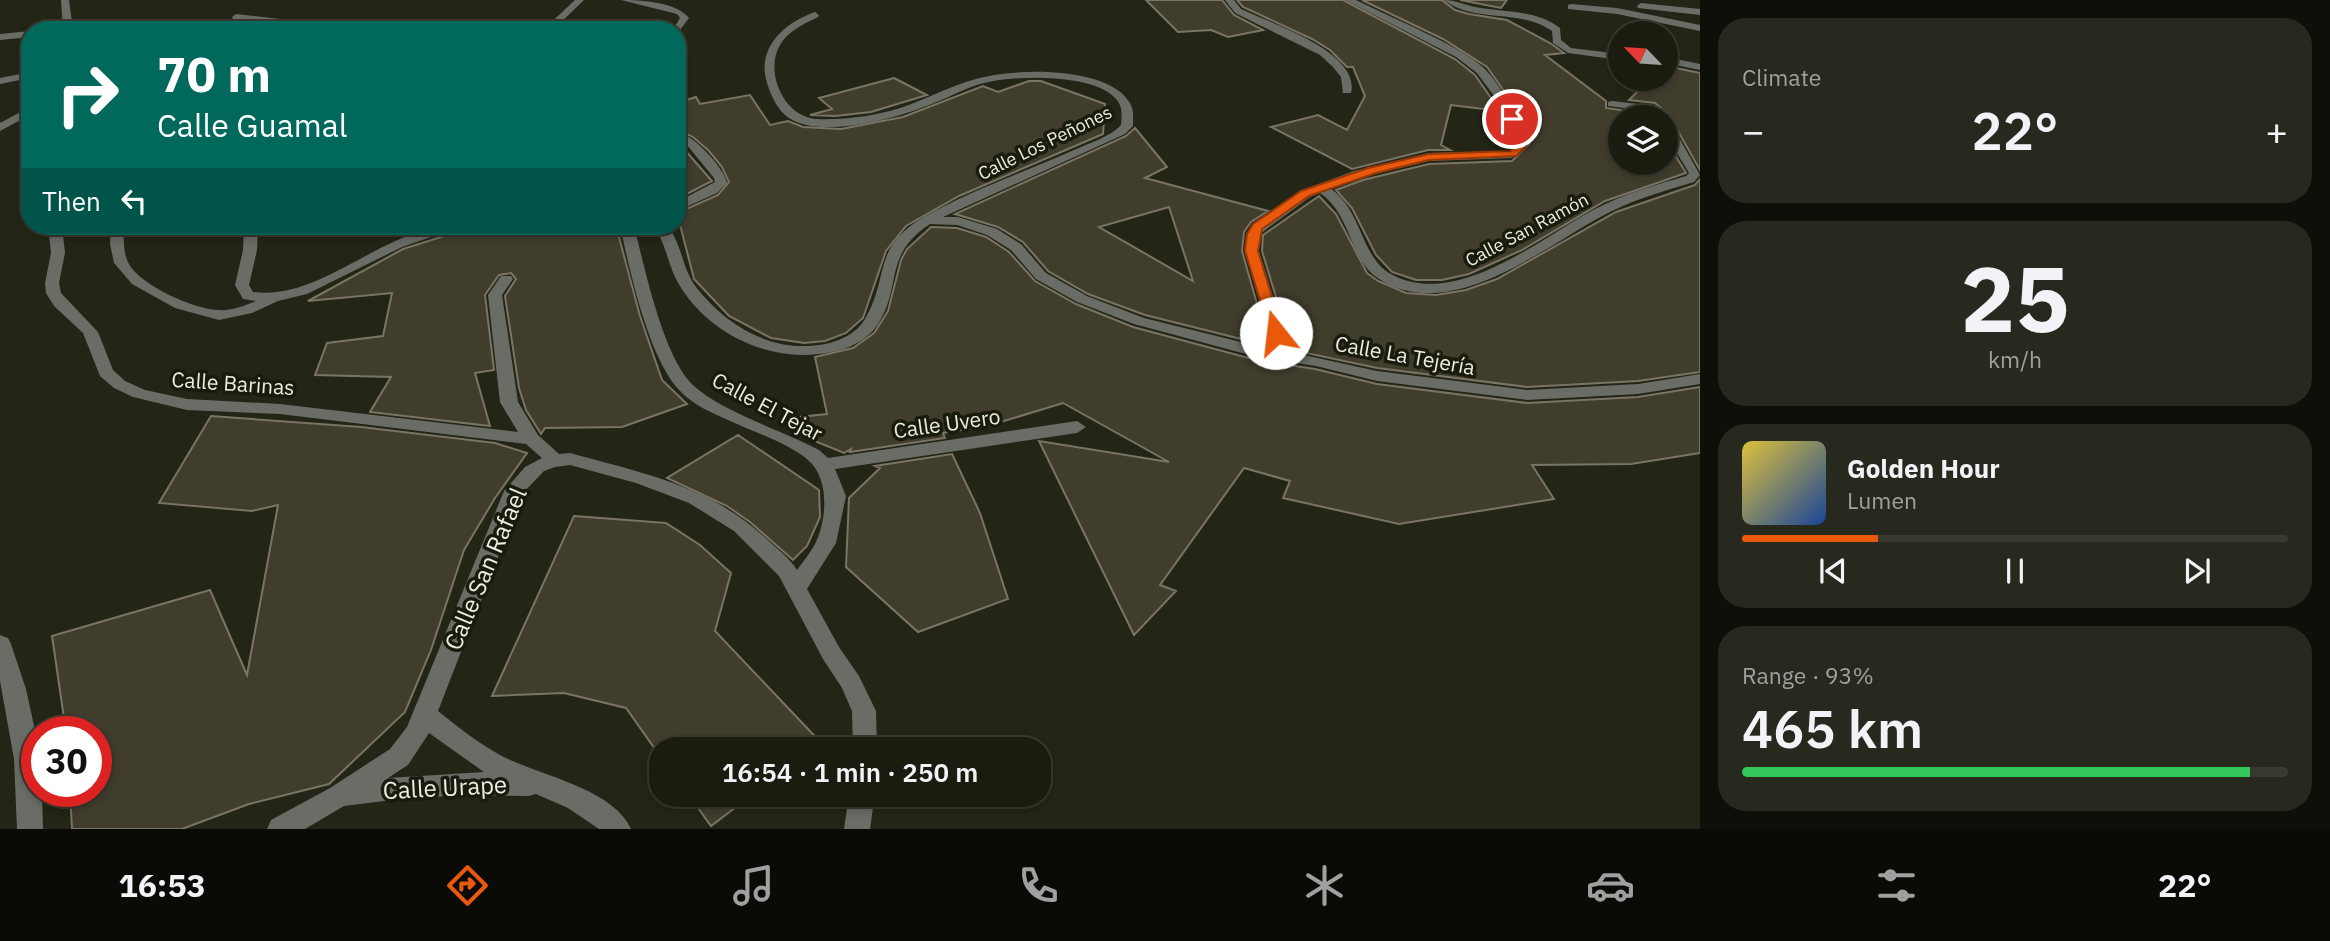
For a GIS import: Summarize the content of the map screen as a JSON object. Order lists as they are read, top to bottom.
{
  "streets": {
    "street": [
      "Calle Los Peñones",
      "Calle San Ramón",
      "Calle La Tejería",
      "Calle Barinas",
      "Calle El Tejar",
      "Calle Uvero",
      "Calle San Rafael",
      "Calle Urape"
    ]
  },
  "crossings": [
    ["Calle Los Peñones", "Calle La Tejería"],
    ["Calle El Tejar", "Calle Uvero"],
    ["Calle San Rafael", "Calle Urape"]
  ],
  "north": "top left",
  "page": {
    "tile": [
      "Climate",
      ["25", "km/h"],
      ["Range · 93%", "465 km"]
    ],
    "turn": ["70 m", "Calle Guamal"],
    "heat": ["−", "22°", "+"],
    "then": "Then",
    "song": ["Golden Hour", "Lumen"],
    "limit": "30",
    "trip": "16:54 · 1 min · 250 m",
    "tabs": ["16:53", "22°"]
  }
}
